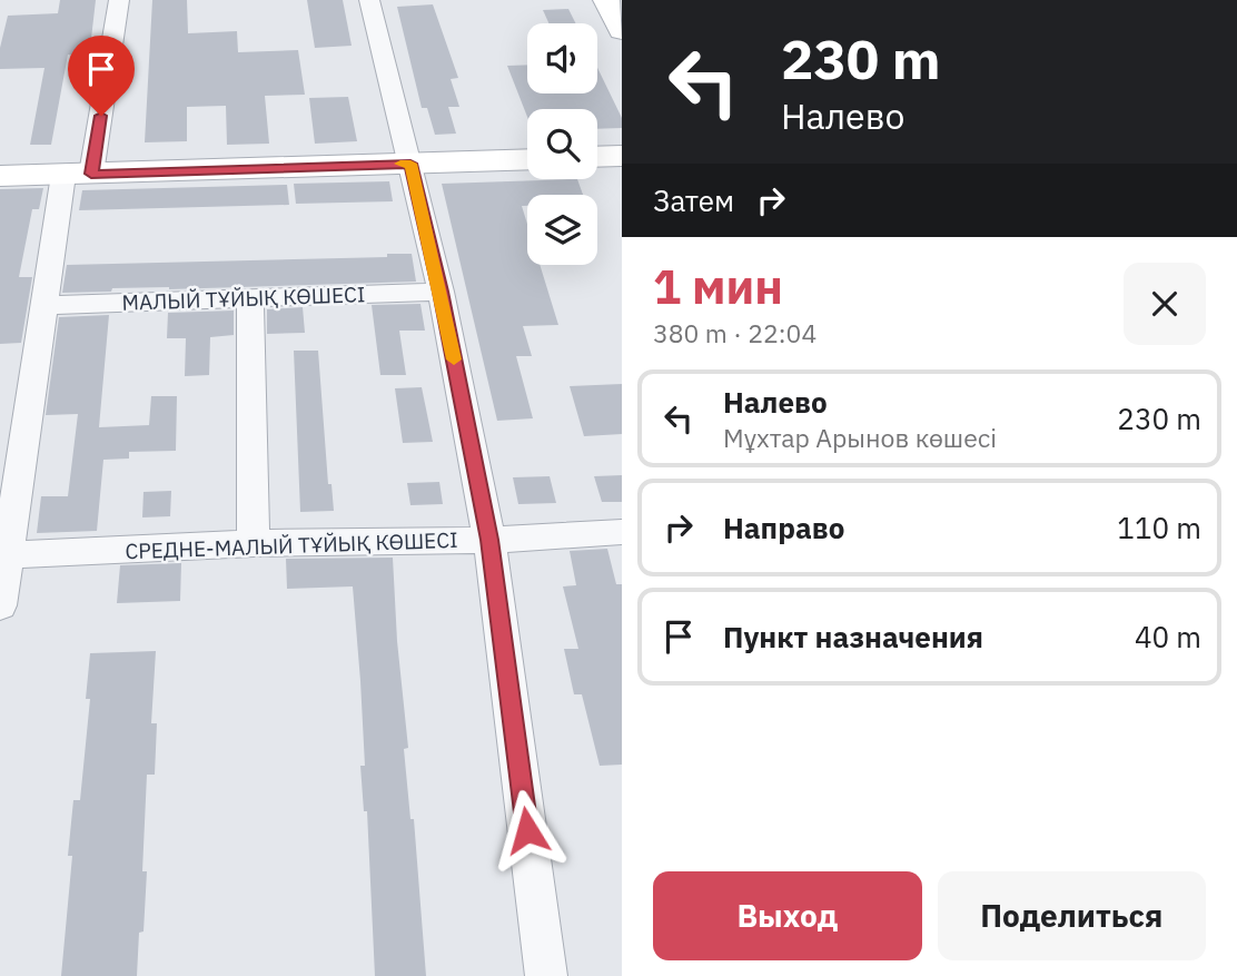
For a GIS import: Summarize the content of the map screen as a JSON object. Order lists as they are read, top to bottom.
{
  "streets": {
    "street": ["МАЛЫЙ ТҰЙЫҚ КӨШЕСІ", "СРЕДНЕ-МАЛЫЙ ТҰЙЫҚ КӨШЕСІ"]
  },
  "page": {
    "turn": ["230 m", "Налево"],
    "then": "Затем",
    "heading": ["1 мин", "380 m · 22:04"],
    "list": [
      {
        "name": "Налево",
        "note": "Мұхтар Арынов көшесі",
        "value": "230 m"
      },
      {
        "name": "Направо",
        "value": "110 m"
      },
      {
        "name": "Пункт назначения",
        "value": "40 m"
      }
    ],
    "buttons": ["Выход", "Поделиться"]
  }
}
